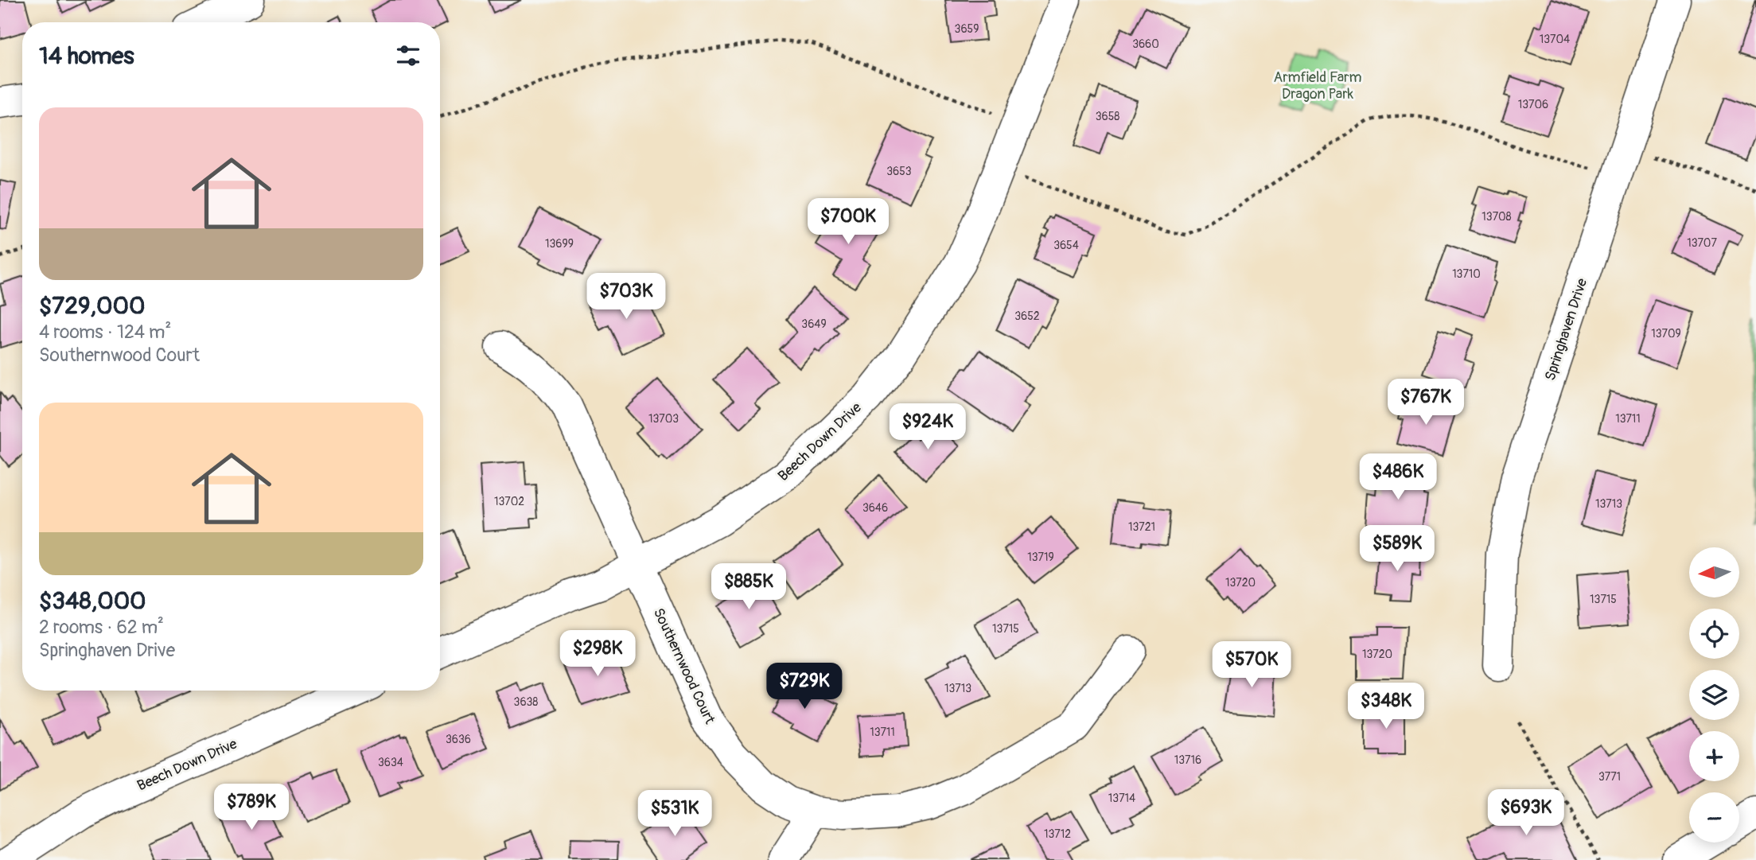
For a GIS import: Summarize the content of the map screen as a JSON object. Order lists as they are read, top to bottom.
{
  "streets": {
    "street": ["Springhaven Drive", "Beech Down Drive", "Southernwood Court"]
  },
  "crossings": [
    ["Beech Down Drive", "Southernwood Court"]
  ],
  "parks": ["Armfield Farm Dragon Park"],
  "house_numbers": [
    "3659",
    "13704",
    "3660",
    "13706",
    "3658",
    "3653",
    "13708",
    "13707",
    "13699",
    "3654",
    "13710",
    "3652",
    "3649",
    "13709",
    "13703",
    "13711",
    "13702",
    "13713",
    "3646",
    "13721",
    "13719",
    "13720",
    "13715",
    "13715",
    "13720",
    "13713",
    "3638",
    "13711",
    "3636",
    "13716",
    "3634",
    "3771",
    "13714",
    "13712"
  ],
  "north": "left",
  "page": {
    "heading": "14 homes",
    "list": [
      {
        "name": "$729,000",
        "note": "4 rooms · 124 m² · Southernwood Court"
      },
      {
        "name": "$348,000",
        "note": "2 rooms · 62 m² · Springhaven Drive"
      }
    ],
    "price": [
      "$700K",
      "$703K",
      "$767K",
      "$924K",
      "$486K",
      "$589K",
      "$885K",
      "$298K",
      "$570K",
      "$729K",
      "$348K",
      "$789K",
      "$693K",
      "$531K"
    ],
    "map_buttons": ["+", "−"]
  }
}
